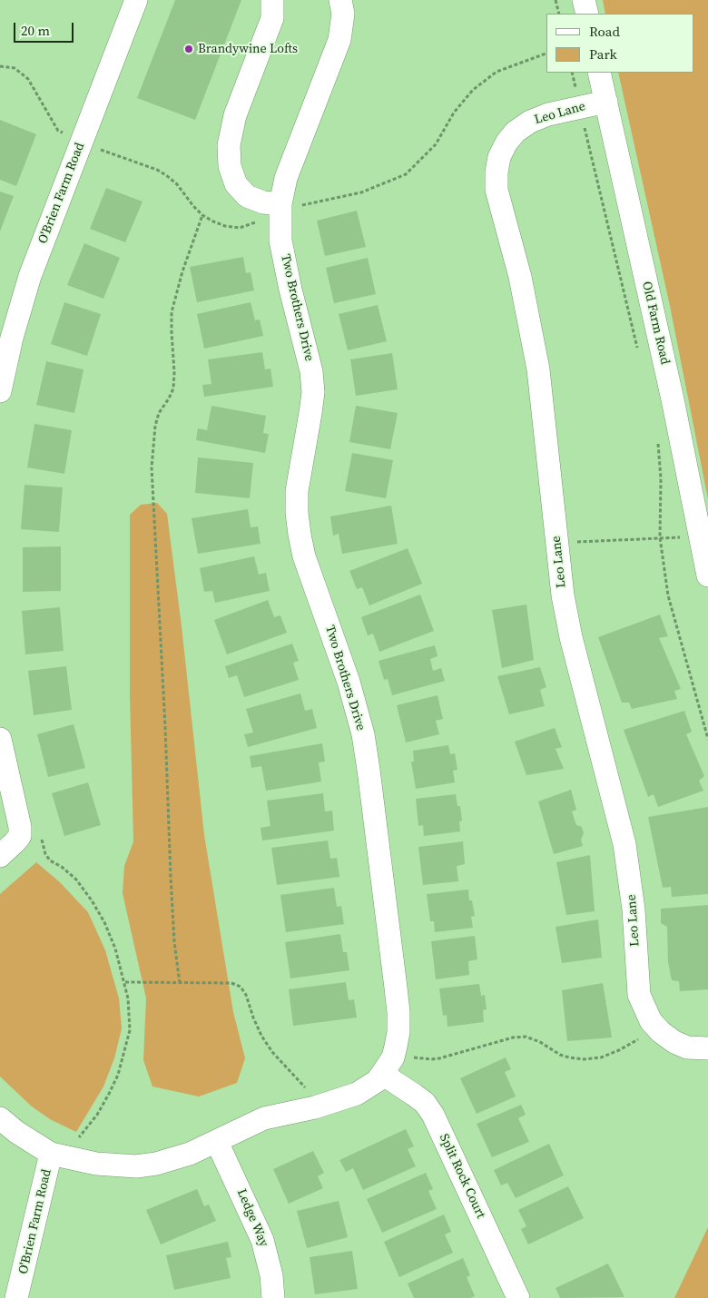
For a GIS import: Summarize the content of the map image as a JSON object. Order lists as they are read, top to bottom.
{
  "streets": {
    "street": [
      "Leo Lane",
      "O'Brien Farm Road",
      "Two Brothers Drive",
      "Old Farm Road",
      "Split Rock Court",
      "Ledge Way"
    ]
  },
  "crossings": [
    ["Leo Lane", "Old Farm Road"],
    ["O'Brien Farm Road", "Two Brothers Drive"],
    ["Two Brothers Drive", "Split Rock Court"],
    ["Two Brothers Drive", "Ledge Way"]
  ],
  "places": ["Brandywine Lofts"],
  "legend": ["Road", "Park"],
  "scale_bar": "20 m"
}
